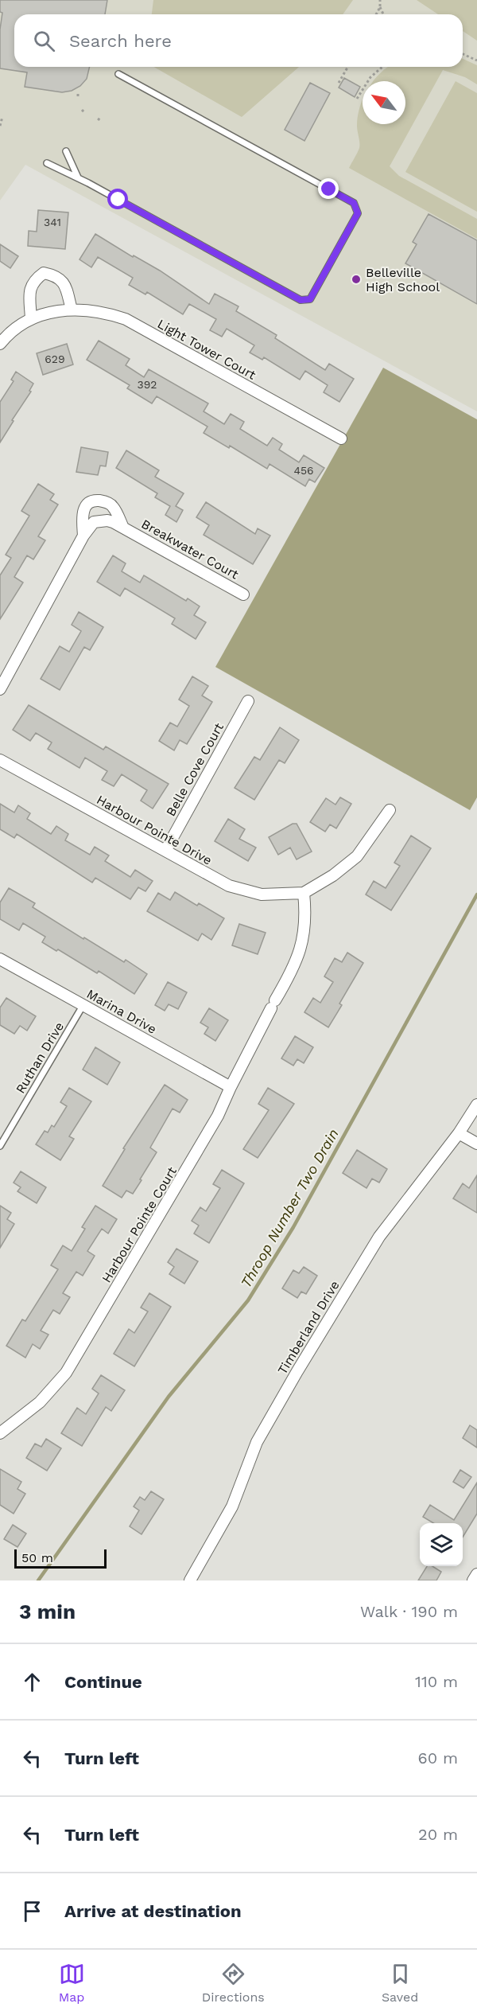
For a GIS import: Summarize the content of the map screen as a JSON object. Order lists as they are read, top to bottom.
{
  "streets": {
    "street": [
      "Light Tower Court",
      "Breakwater Court",
      "Belle Cove Court",
      "Harbour Pointe Drive",
      "Marina Drive",
      "Harbour Pointe Court",
      "Timberland Drive"
    ],
    "lane": ["Ruthan Drive"]
  },
  "crossings": [
    ["Belle Cove Court", "Harbour Pointe Drive"],
    ["Harbour Pointe Drive", "Harbour Pointe Court"],
    ["Marina Drive", "Ruthan Drive"],
    ["Marina Drive", "Harbour Pointe Court"]
  ],
  "water": ["Throop Number Two Drain"],
  "places": ["Belleville High School"],
  "house_numbers": [
    "341",
    "629",
    "392",
    "456"
  ],
  "scale_bar": "50 m",
  "north": "top left",
  "page": {
    "search": "Search here",
    "scale": "50 m",
    "heading": ["3 min", "Walk · 190 m"],
    "list": [
      ["Continue", "110 m"],
      ["Turn left", "60 m"],
      ["Turn left", "20 m"],
      "Arrive at destination"
    ],
    "nav": ["Map", "Directions", "Saved"]
  }
}
